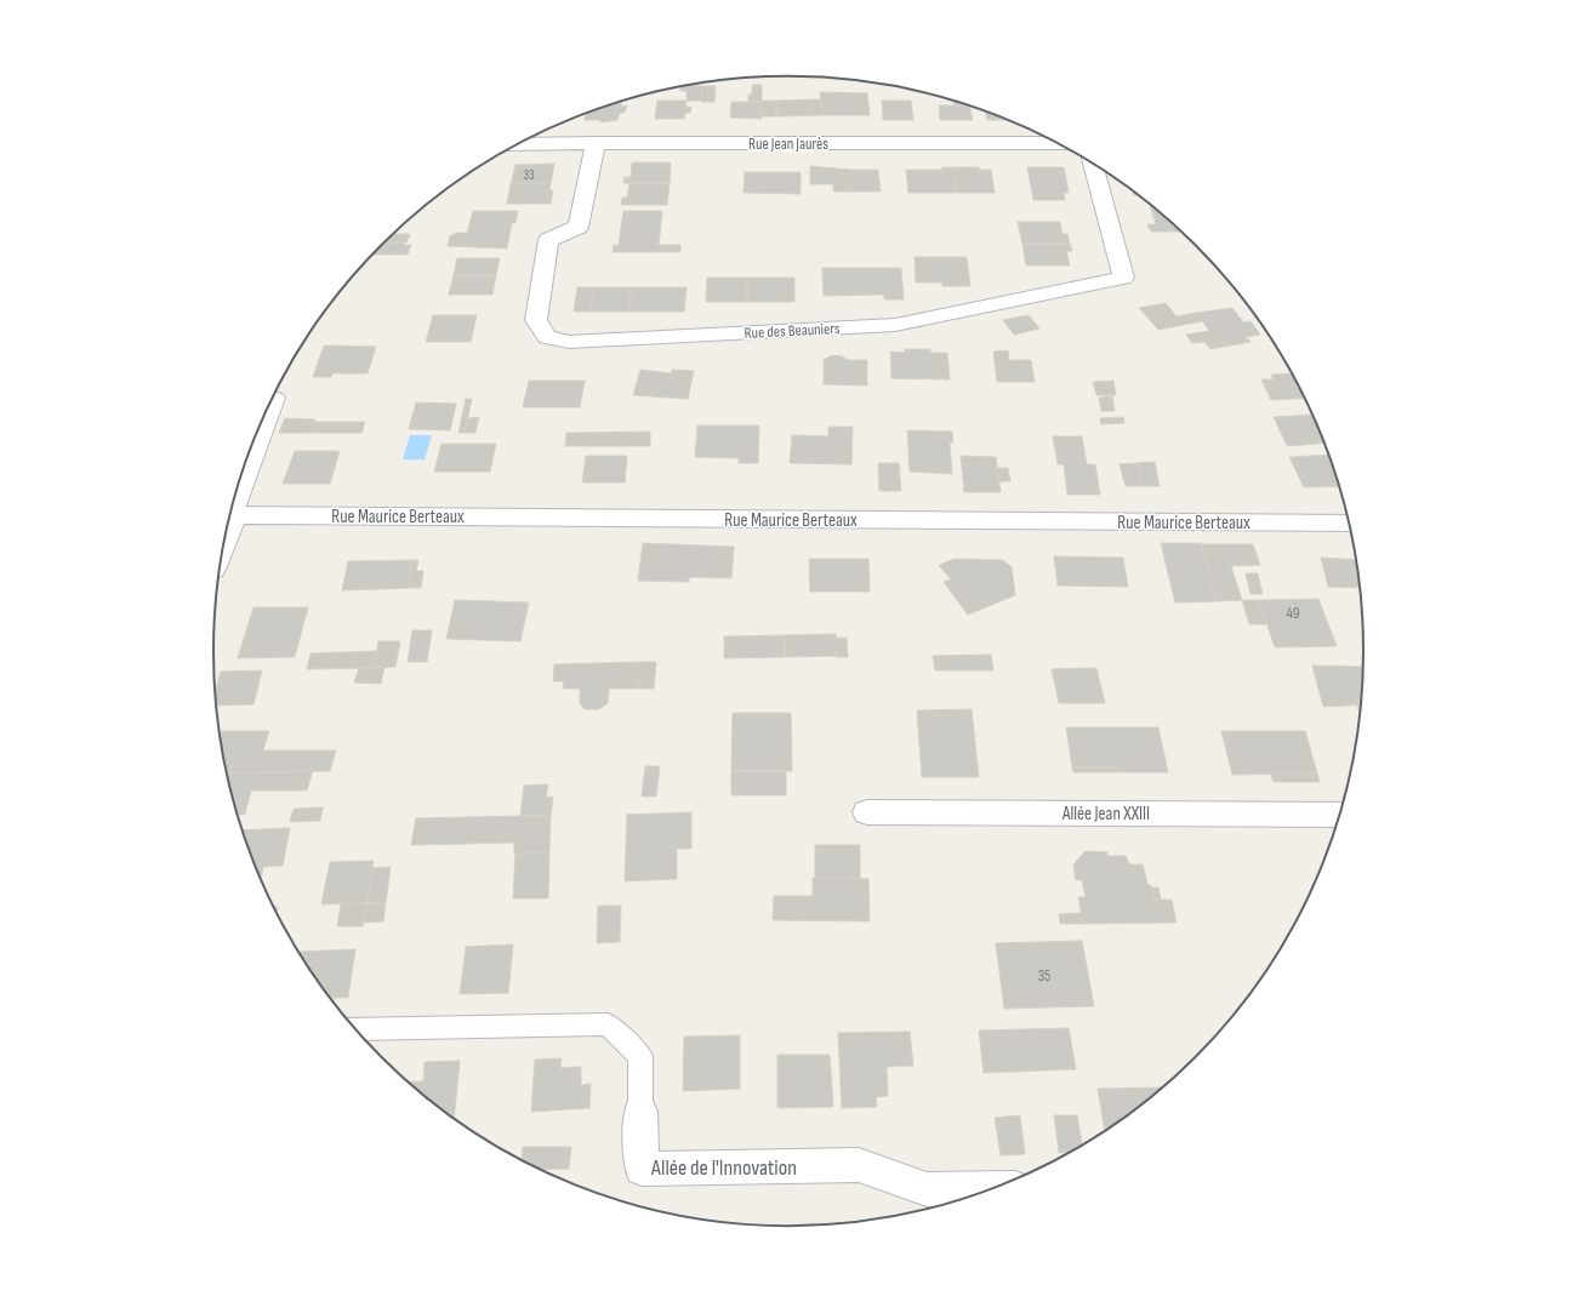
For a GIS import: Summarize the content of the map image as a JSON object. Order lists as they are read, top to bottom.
{
  "streets": {
    "street": [
      "Rue Jean Jaurès",
      "Rue des Beauniers",
      "Rue Maurice Berteaux",
      "Allée Jean XXIII",
      "Allée de l'Innovation"
    ]
  },
  "crossings": [
    ["Rue Jean Jaurès", "Rue des Beauniers"]
  ],
  "house_numbers": ["33", "49", "35"]
}
